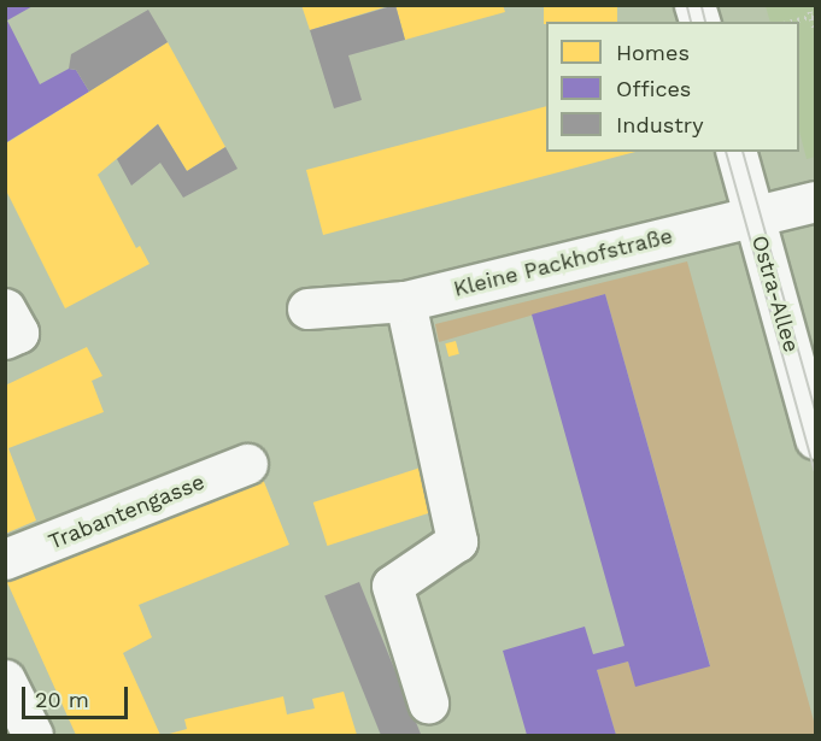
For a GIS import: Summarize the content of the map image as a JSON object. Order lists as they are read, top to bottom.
{
  "streets": {
    "street": ["Kleine Packhofstraße", "Ostra-Allee", "Trabantengasse"]
  },
  "crossings": [
    ["Kleine Packhofstraße", "Ostra-Allee"]
  ],
  "legend": ["Homes", "Offices", "Industry"],
  "scale_bar": "20 m"
}
